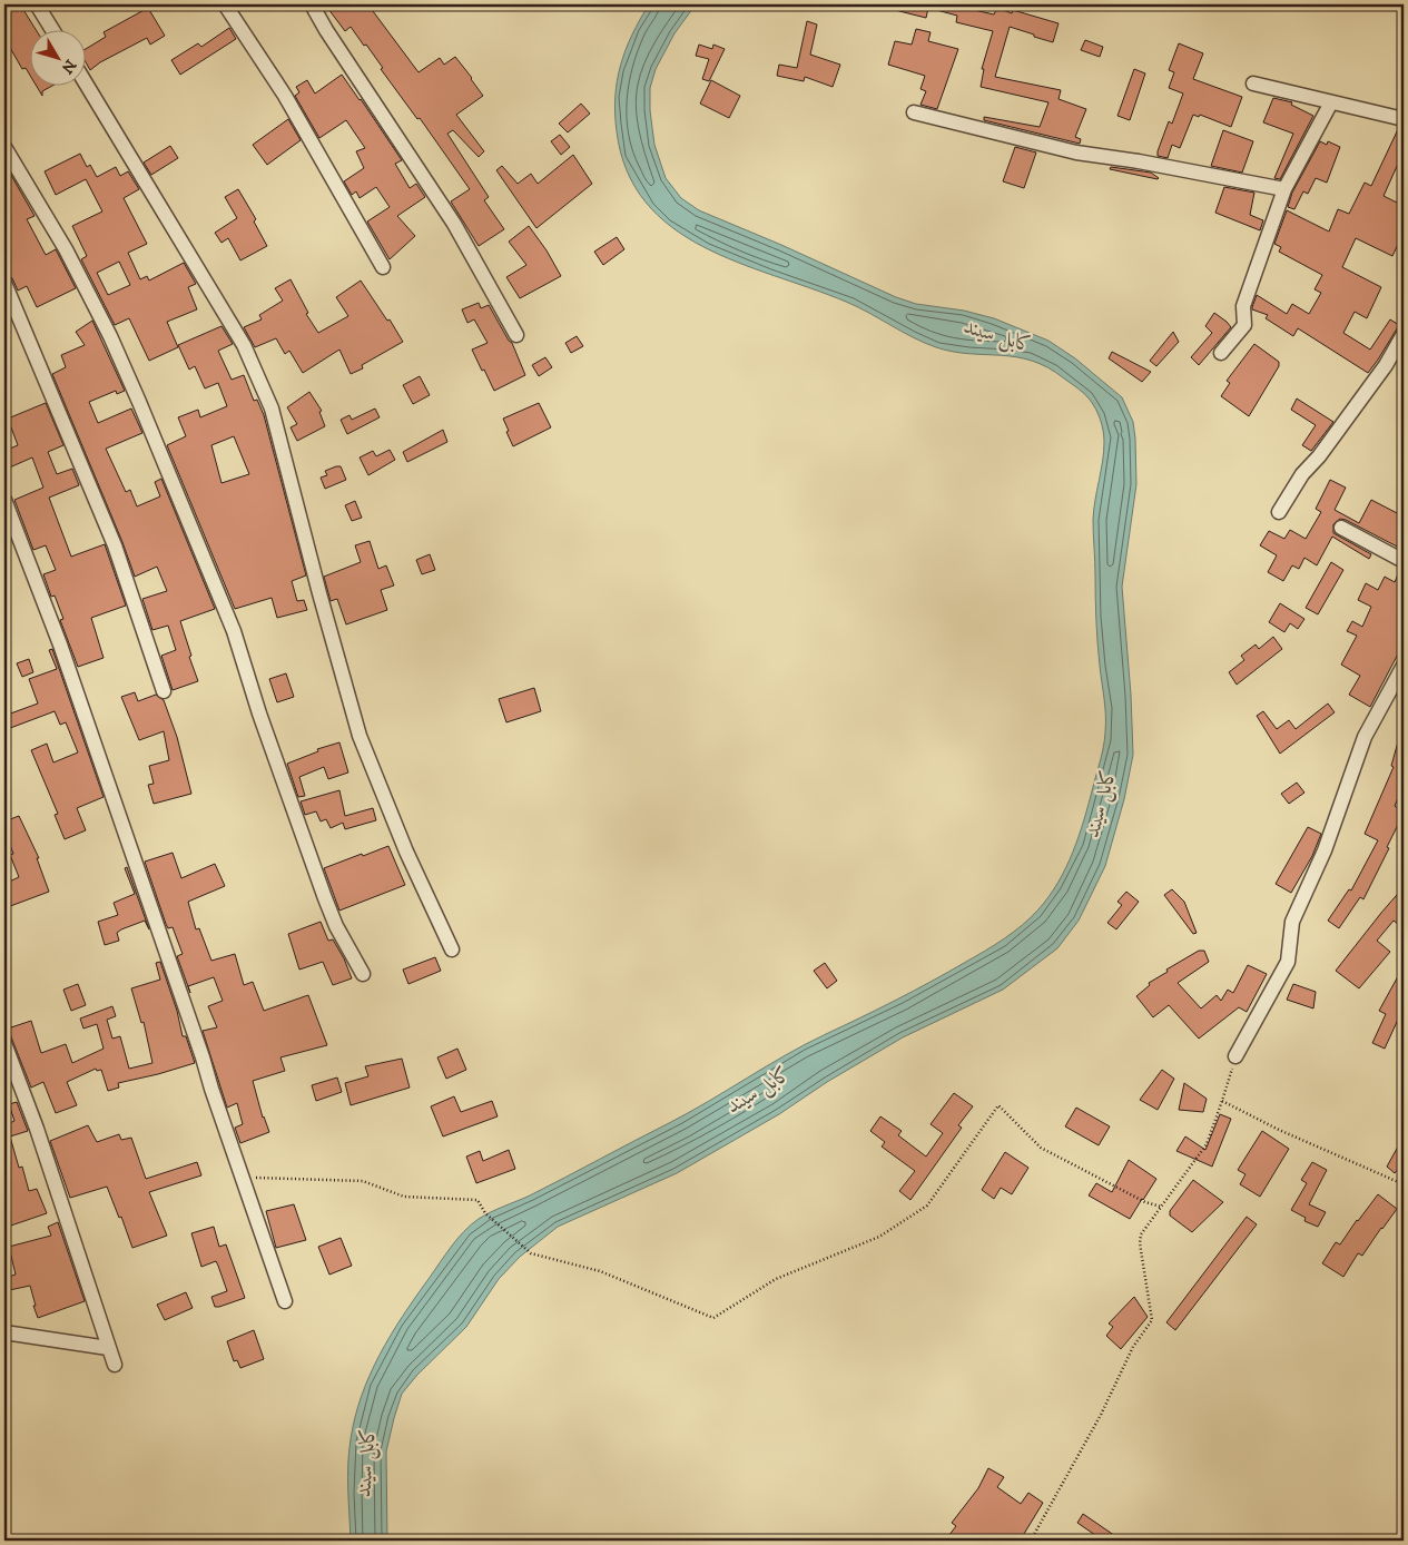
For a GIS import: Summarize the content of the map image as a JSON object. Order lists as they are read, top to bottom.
{
  "water": ["کابل سيند"],
  "north": "bottom right"
}
